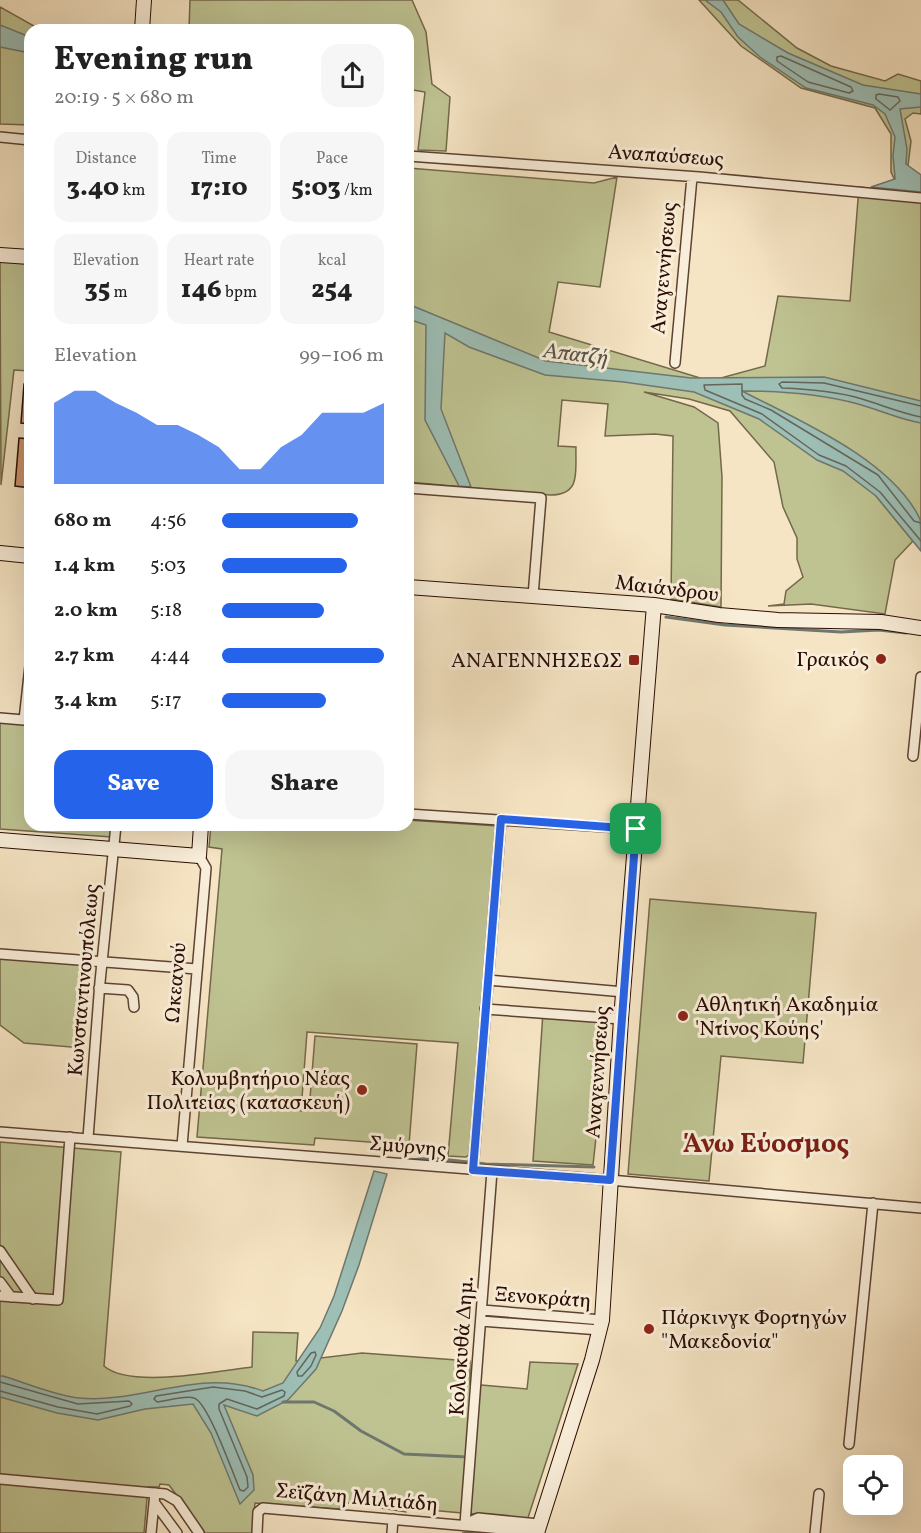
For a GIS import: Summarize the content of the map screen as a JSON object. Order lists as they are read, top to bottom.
{
  "streets": {
    "street": [
      "Αναπαύσεως",
      "Αναγεννήσεως",
      "Μαιάνδρου",
      "Κωνσταντινουπόλεως",
      "Ωκεανού",
      "Σμύρνης",
      "Ξενοκράτη",
      "Κολοκυθά Δημ.",
      "Σεϊζάνη Μιλτιάδη"
    ]
  },
  "crossings": [
    ["Αναπαύσεως", "Αναγεννήσεως"],
    ["Αναγεννήσεως", "Μαιάνδρου"],
    ["Αναγεννήσεως", "Σμύρνης"],
    ["Αναγεννήσεως", "Ξενοκράτη"],
    ["Αναγεννήσεως", "Σεϊζάνη Μιλτιάδη"],
    ["Κωνσταντινουπόλεως", "Σμύρνης"],
    ["Ωκεανού", "Σμύρνης"],
    ["Σμύρνης", "Κολοκυθά Δημ."],
    ["Ξενοκράτη", "Κολοκυθά Δημ."],
    ["Κολοκυθά Δημ.", "Σεϊζάνη Μιλτιάδη"]
  ],
  "districts": ["Άνω Εύοσμος"],
  "water": ["Απατζή"],
  "places": {
    "other": [
      "Γραικός",
      "Αθλητική Ακαδημία 'Ντίνος Κούης'",
      "Κολυμβητήριο Νέας Πολιτείας (κατασκευή)",
      "Πάρκινγκ Φορτηγών \"Μακεδονία\""
    ],
    "transit": ["ΑΝΑΓΕΝΝΗΣΕΩΣ"]
  },
  "page": {
    "heading": ["Evening run", "20:19 · 5 × 680 m"],
    "stats": [
      ["Distance", "3.40 km"],
      ["Time", "17:10"],
      ["Pace", "5:03 /km"],
      ["Elevation", "35 m"],
      ["Heart rate", "146 bpm"],
      ["kcal", "254"]
    ],
    "chart": ["Elevation", "99–106 m"],
    "list": [
      {
        "name": "680 m",
        "note": "4:56"
      },
      {
        "name": "1.4 km",
        "note": "5:03"
      },
      {
        "name": "2.0 km",
        "note": "5:18"
      },
      {
        "name": "2.7 km",
        "note": "4:44"
      },
      {
        "name": "3.4 km",
        "note": "5:17"
      }
    ],
    "buttons": ["Save", "Share"]
  }
}
